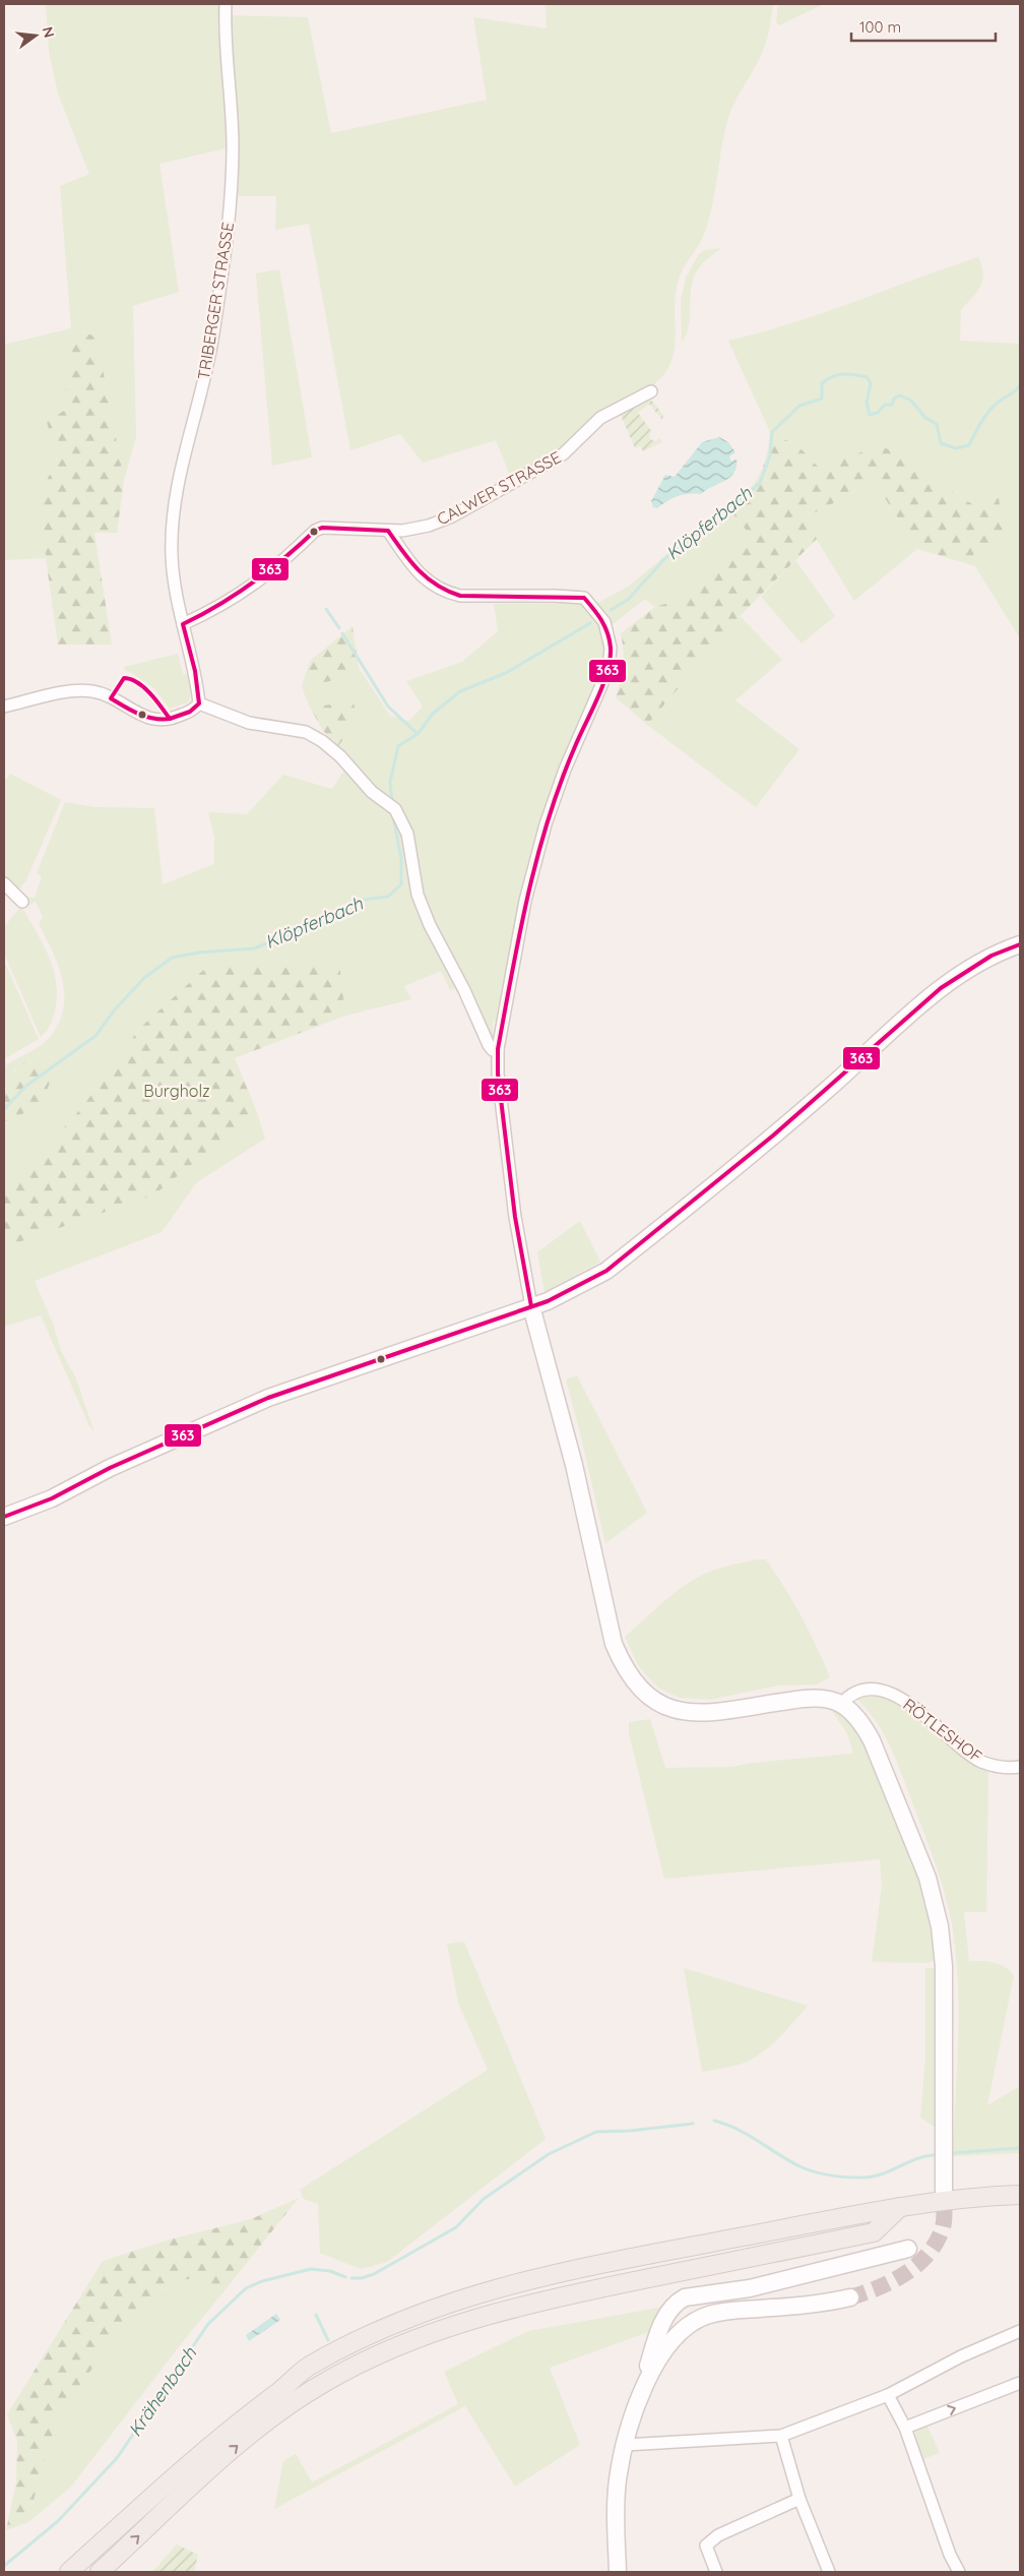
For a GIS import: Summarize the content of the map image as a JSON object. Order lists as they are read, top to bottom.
{
  "streets": {
    "street": ["TRIBERGER STRASSE", "CALWER STRASSE", "RÖTLESHOF"]
  },
  "crossings": [
    ["TRIBERGER STRASSE", "CALWER STRASSE"]
  ],
  "water": ["Klöpferbach", "Krähenbach"],
  "parks": ["Burgholz"],
  "lines": ["transit line 363"],
  "scale_bar": "100 m",
  "north": "right"
}
